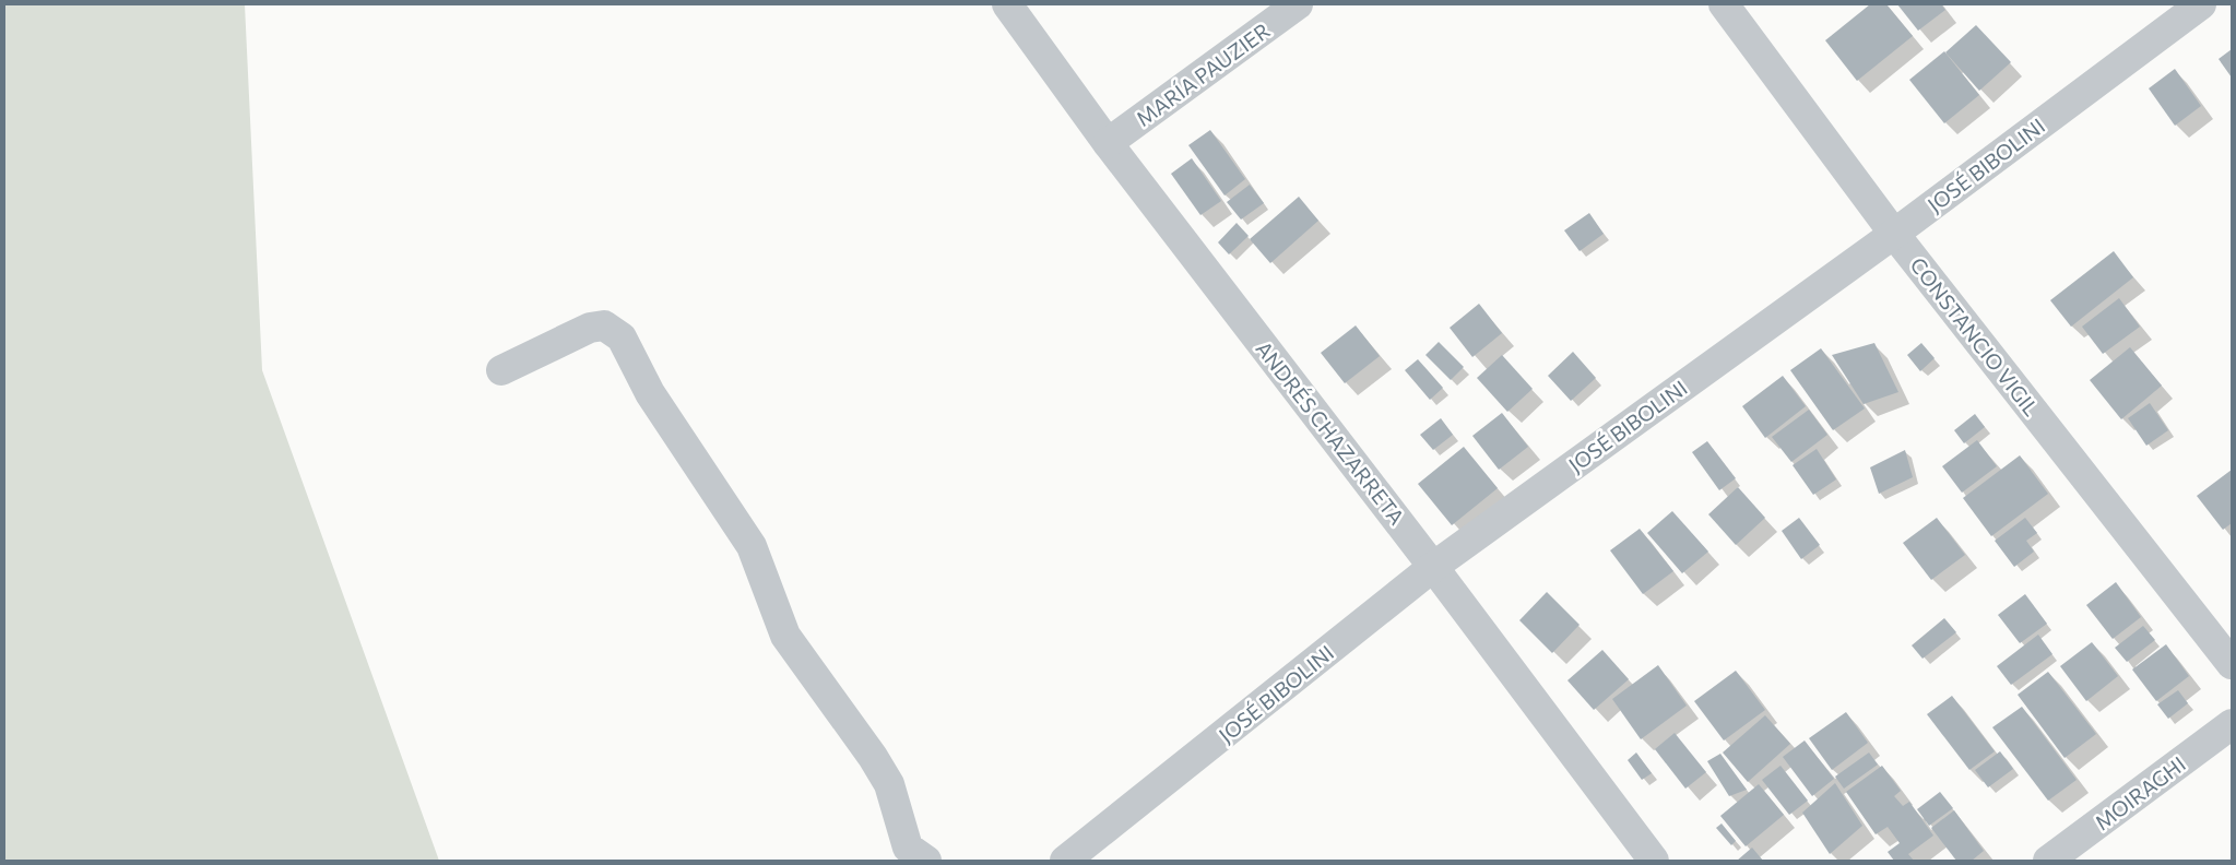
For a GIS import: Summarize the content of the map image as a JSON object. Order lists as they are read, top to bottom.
{
  "streets": {
    "street": [
      "MARÍA PAUZIER",
      "JOSÉ BIBOLINI",
      "CONSTANCIO VIGIL",
      "ANDRÉS CHAZARRETA",
      "MOIRAGHI"
    ]
  },
  "crossings": [
    ["MARÍA PAUZIER", "ANDRÉS CHAZARRETA"],
    ["JOSÉ BIBOLINI", "CONSTANCIO VIGIL"],
    ["JOSÉ BIBOLINI", "ANDRÉS CHAZARRETA"]
  ]
}
